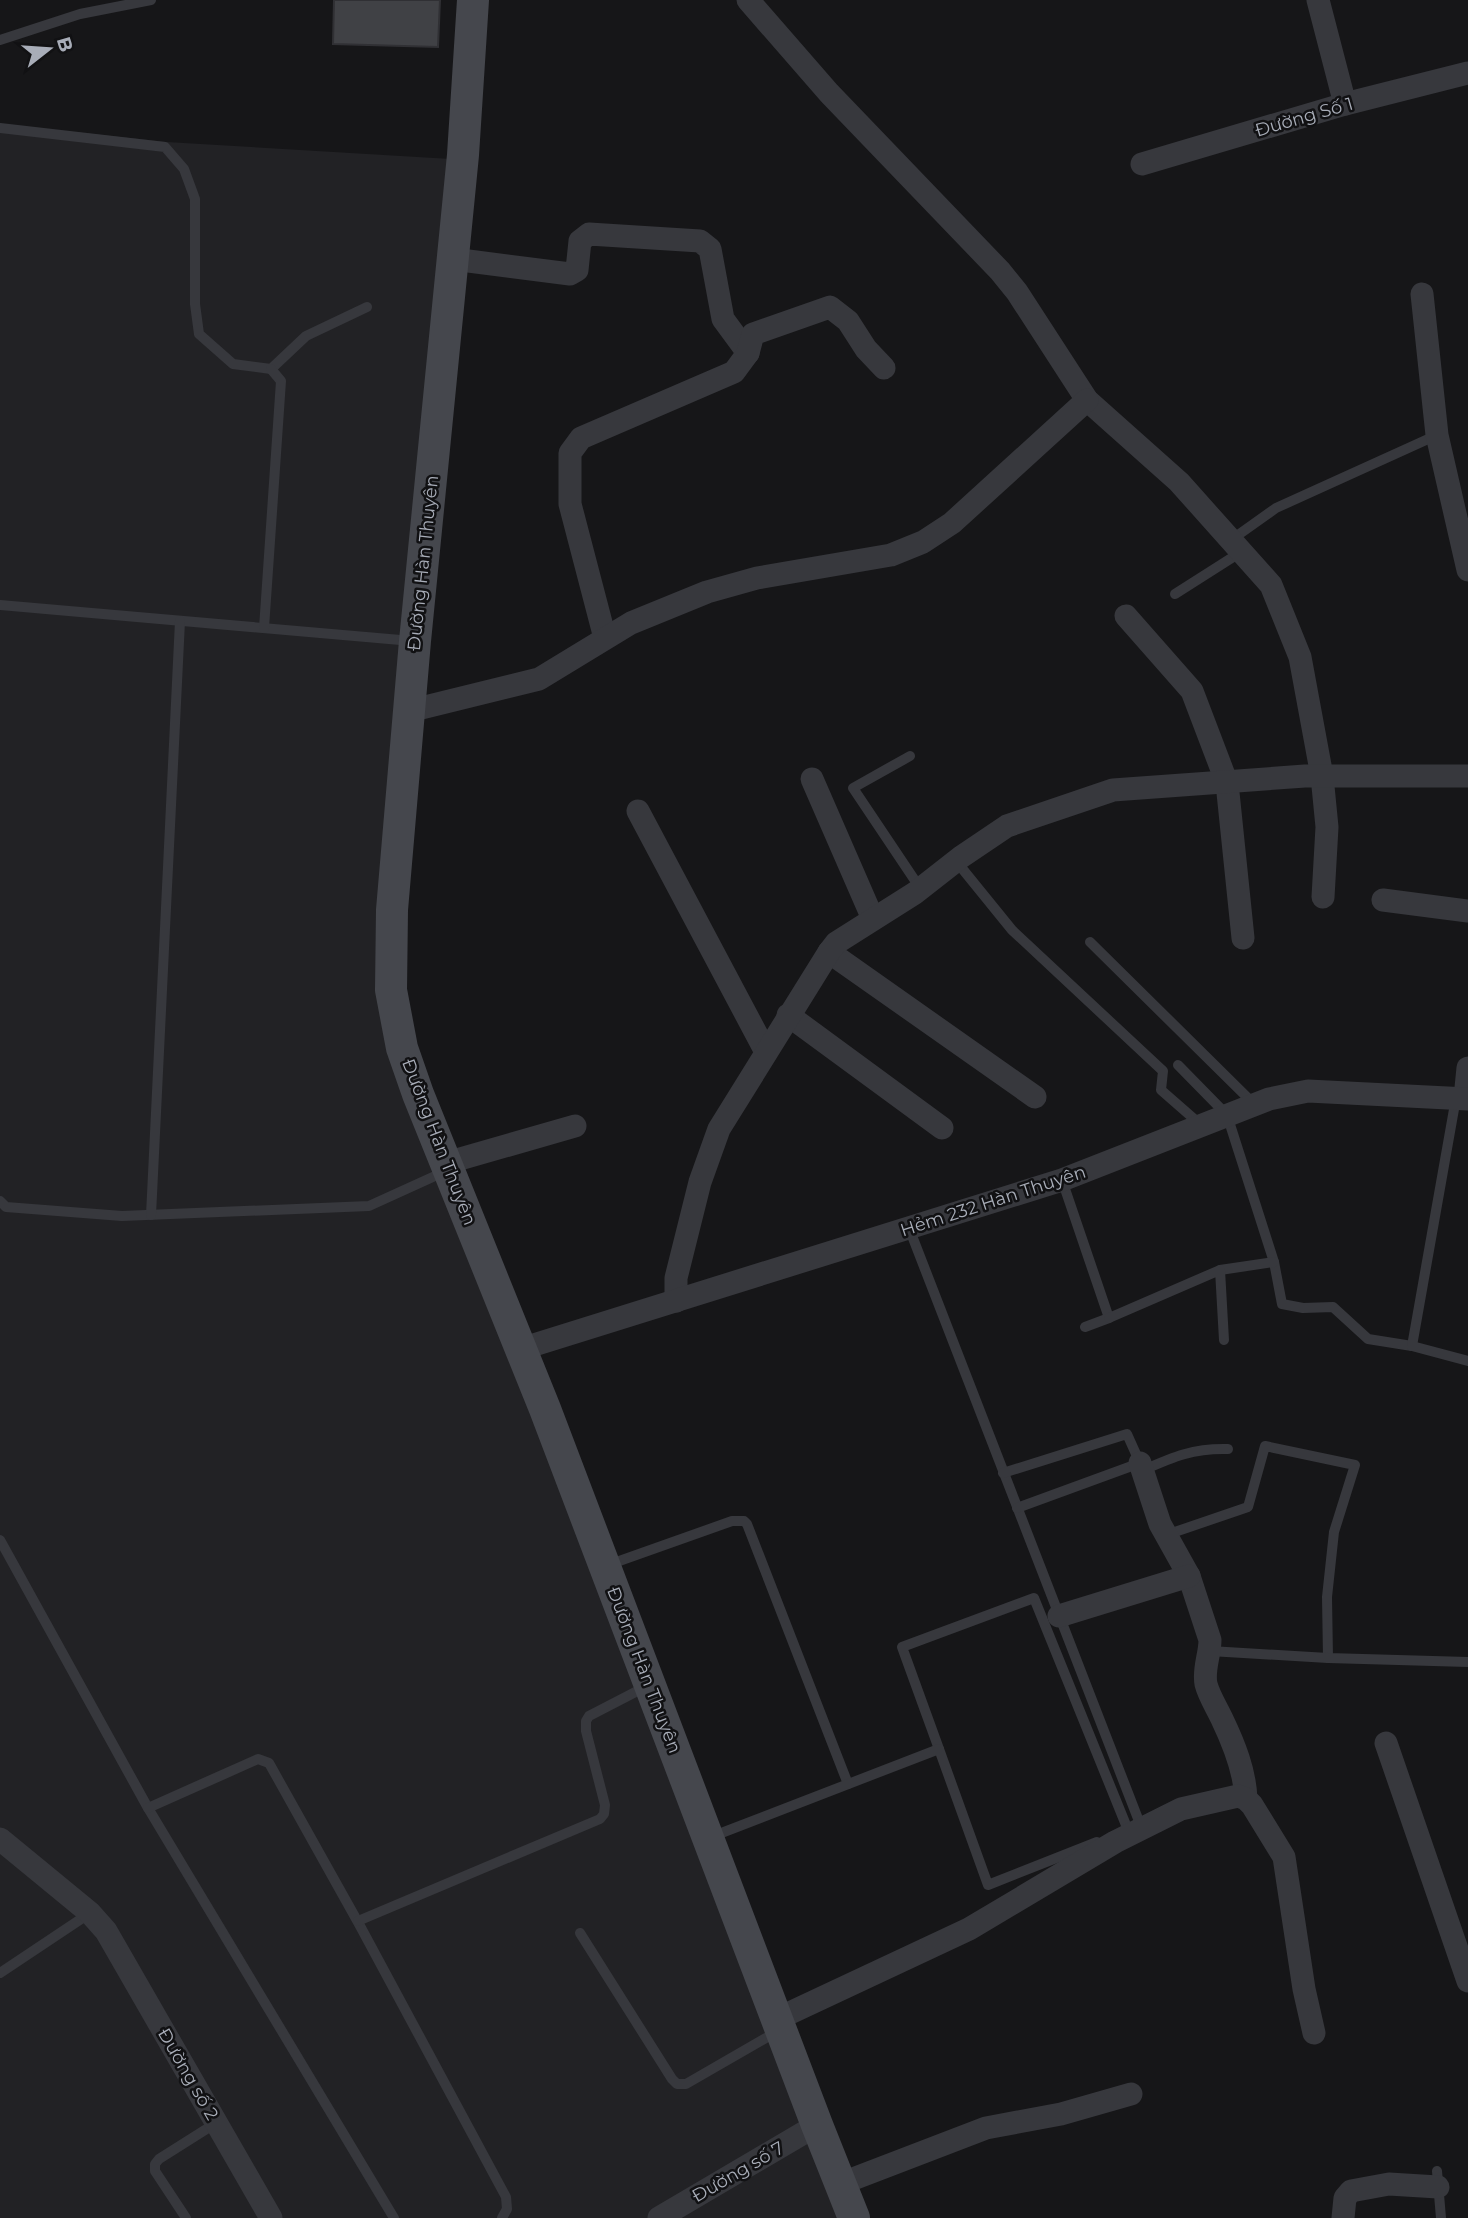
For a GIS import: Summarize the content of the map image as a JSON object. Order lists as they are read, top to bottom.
{
  "streets": {
    "street": [
      "Đường Số 1",
      "Đường Hàn Thuyên",
      "Hẻm 232 Hàn Thuyên",
      "Đường số 2",
      "Đường số 7"
    ]
  },
  "crossings": [
    ["Đường Hàn Thuyên", "Hẻm 232 Hàn Thuyên"],
    ["Đường Hàn Thuyên", "Đường số 7"]
  ],
  "north": "right"
}
